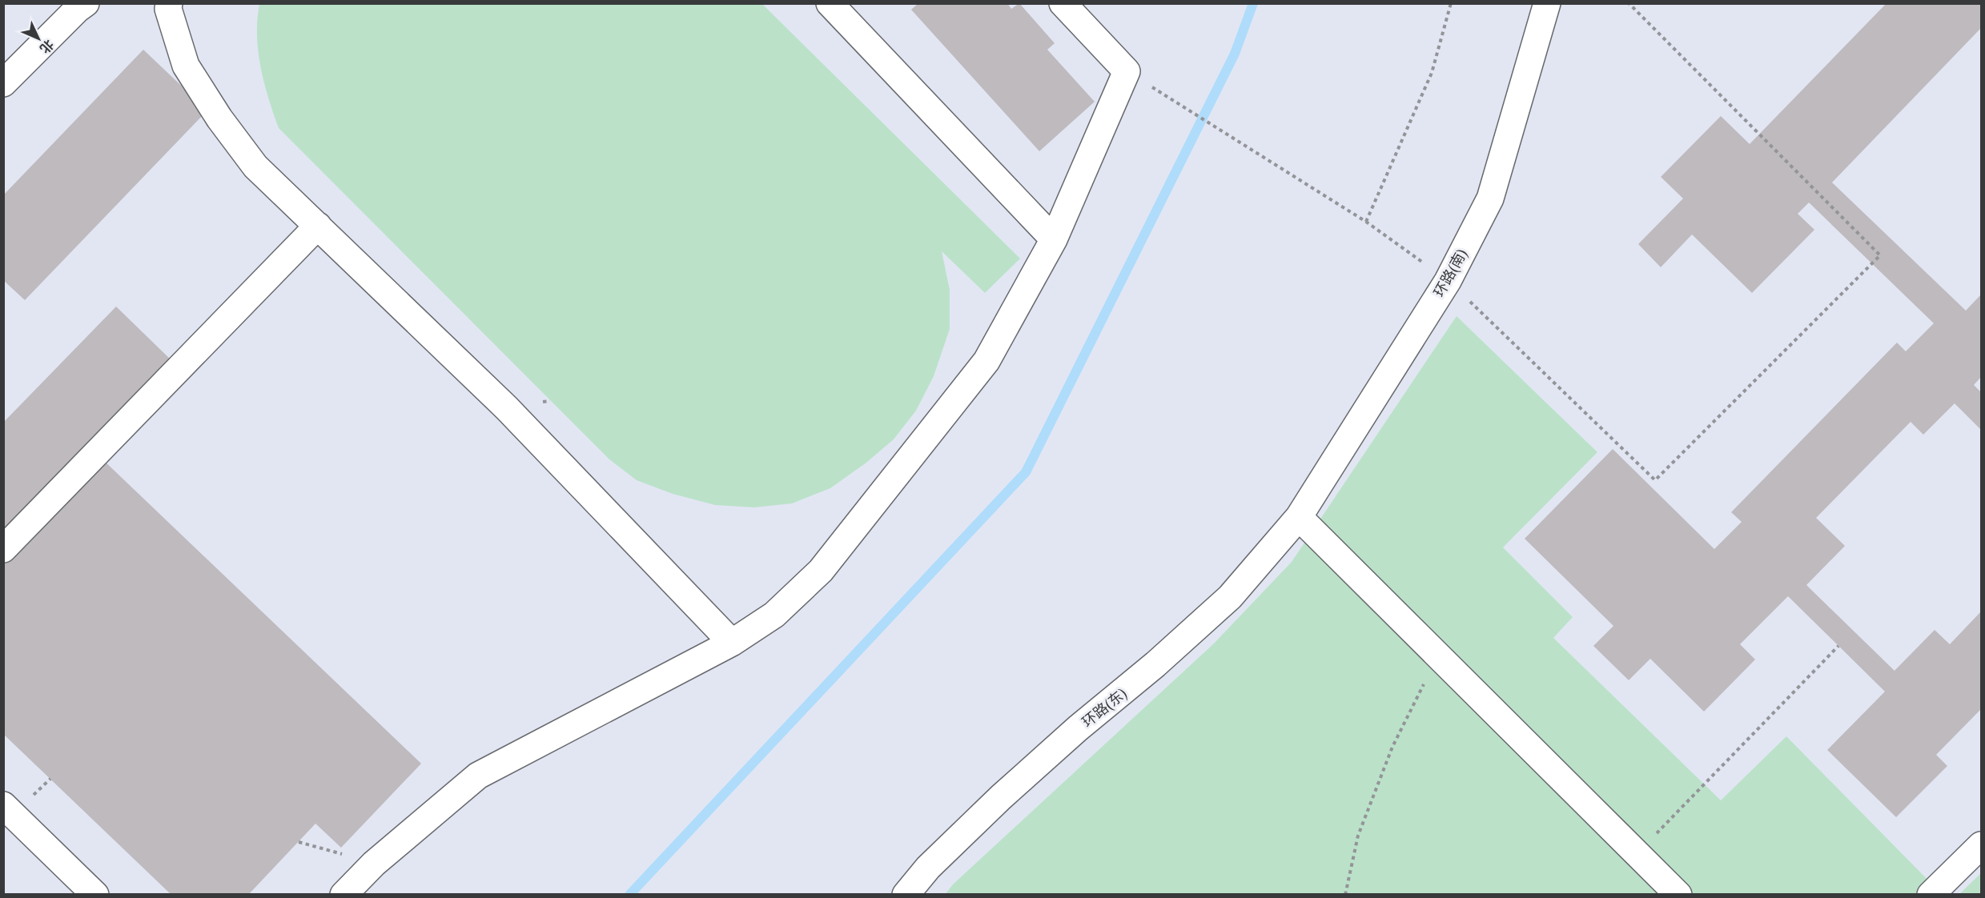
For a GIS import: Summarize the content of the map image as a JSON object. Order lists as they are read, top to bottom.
{
  "streets": {
    "street": ["环路(南)", "环路(东)"]
  },
  "crossings": [
    ["环路(南)", "环路(东)"]
  ],
  "north": "bottom right"
}
